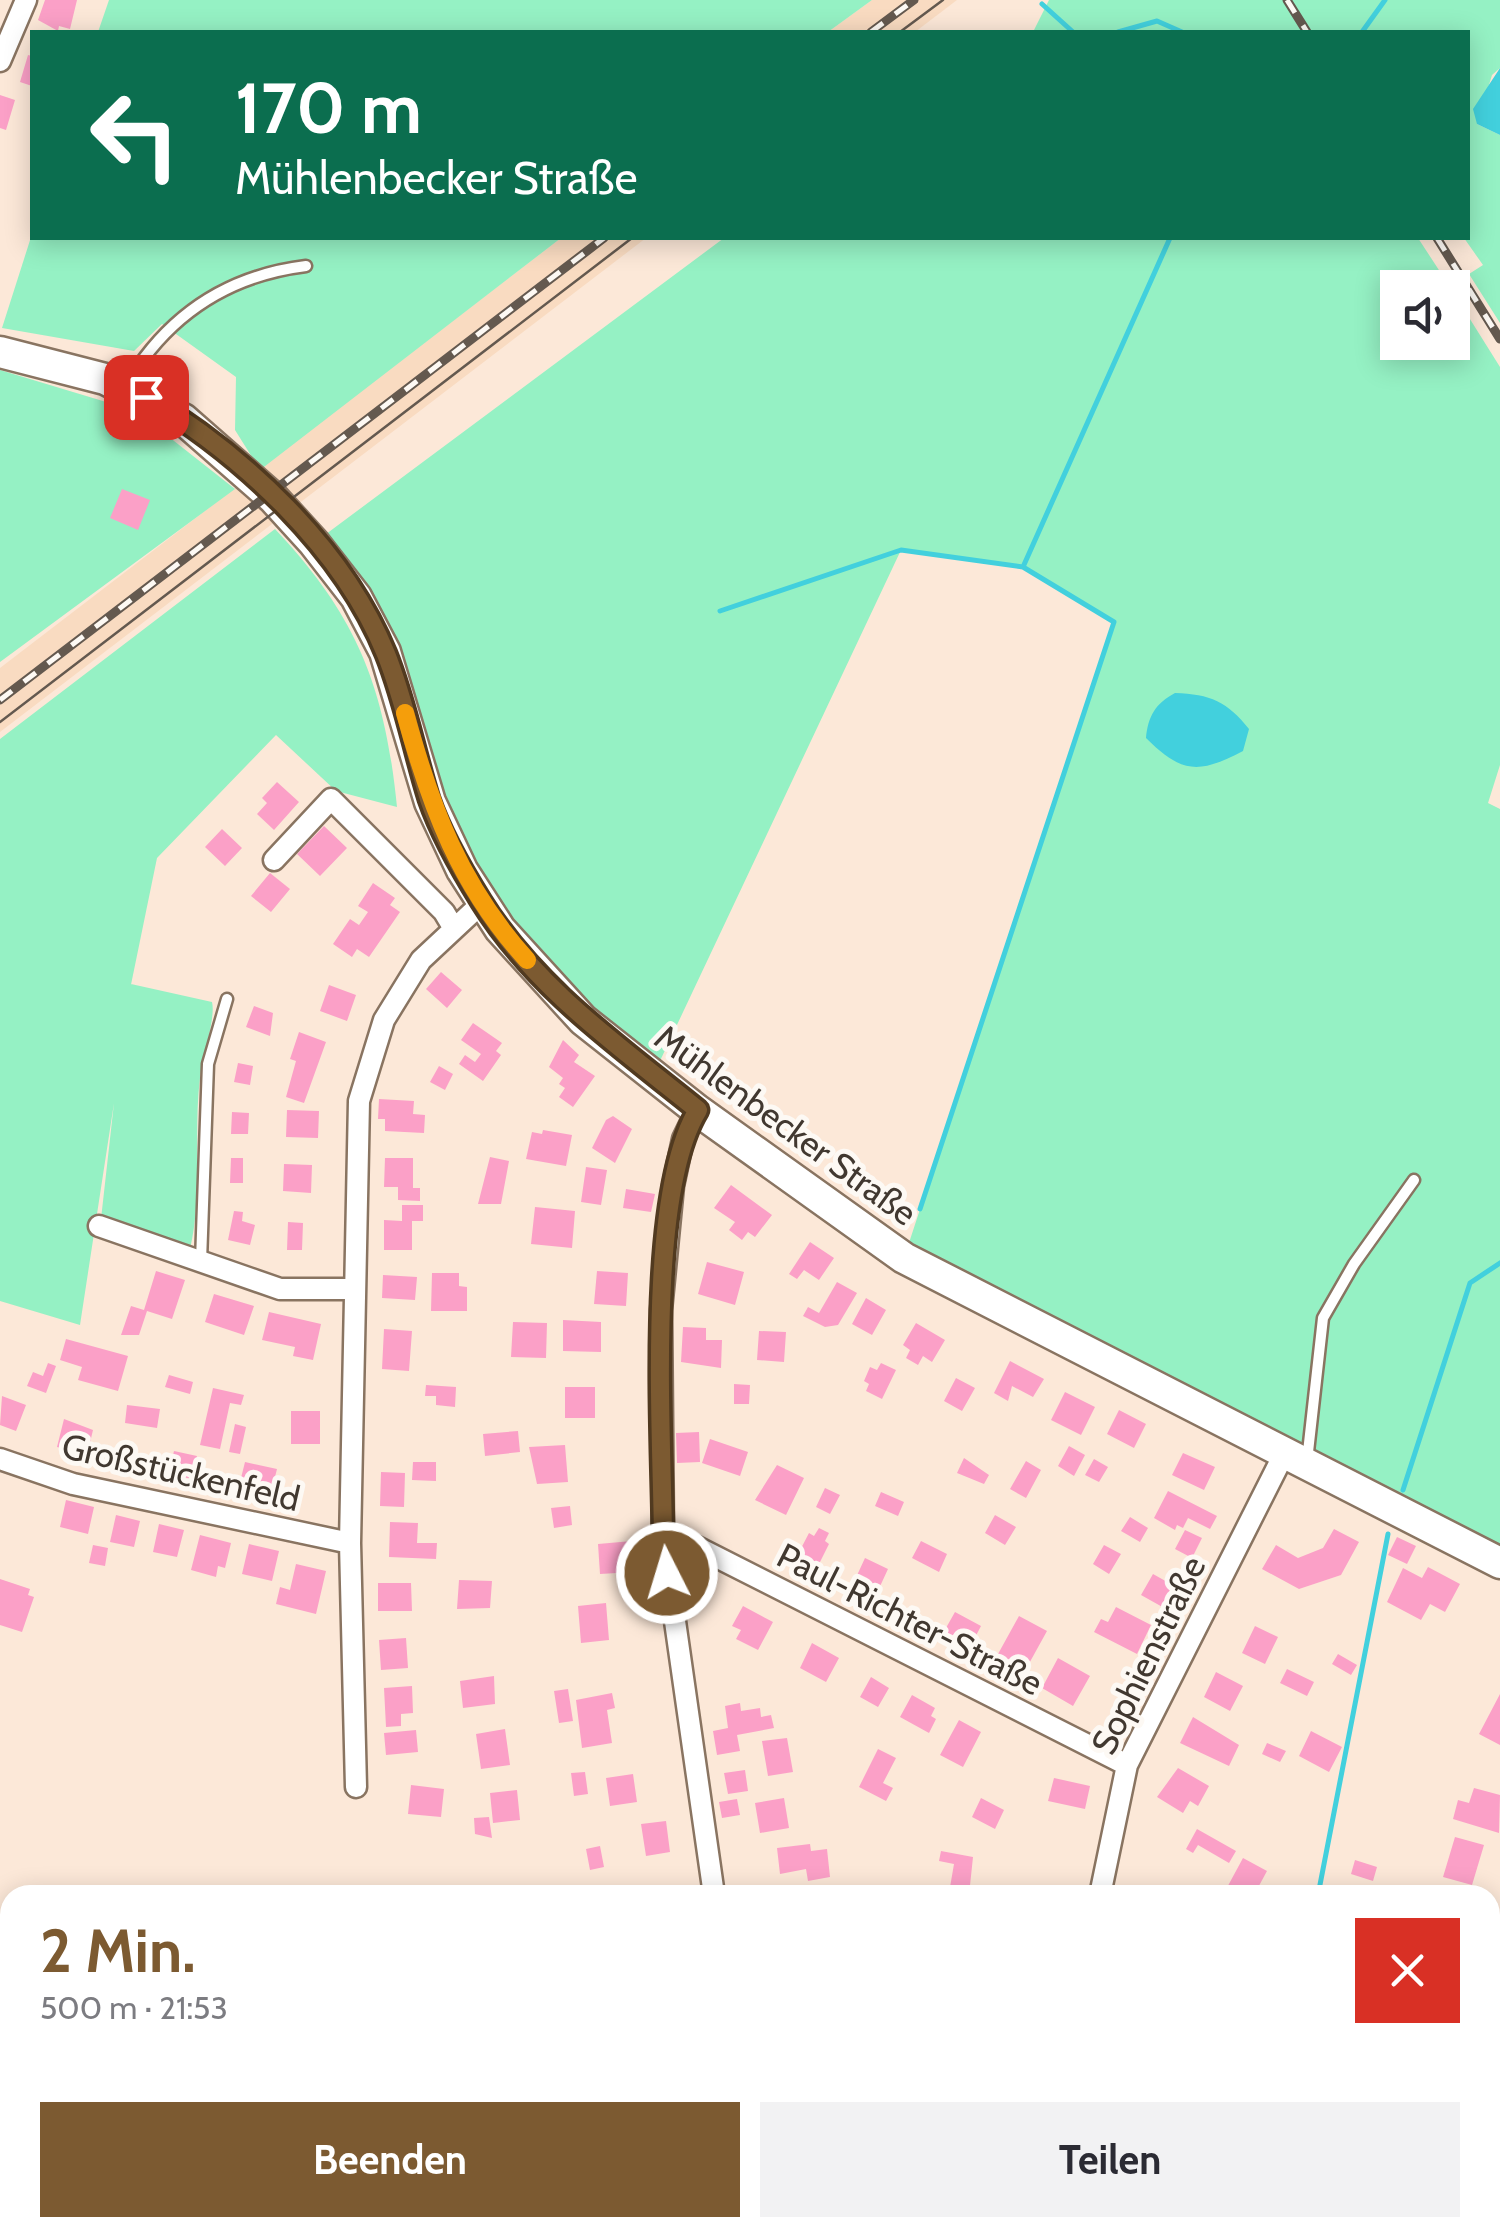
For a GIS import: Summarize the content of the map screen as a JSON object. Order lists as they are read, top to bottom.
{
  "streets": {
    "main road": ["Mühlenbecker Straße"],
    "street": ["Großstückenfeld", "Paul-Richter-Straße", "Sophienstraße"]
  },
  "crossings": [
    ["Mühlenbecker Straße", "Großstückenfeld"],
    ["Mühlenbecker Straße", "Sophienstraße"],
    ["Paul-Richter-Straße", "Sophienstraße"]
  ],
  "page": {
    "turn": ["170 m", "Mühlenbecker Straße"],
    "heading": ["2 Min.", "500 m · 21:53"],
    "buttons": ["Beenden", "Teilen"]
  }
}
